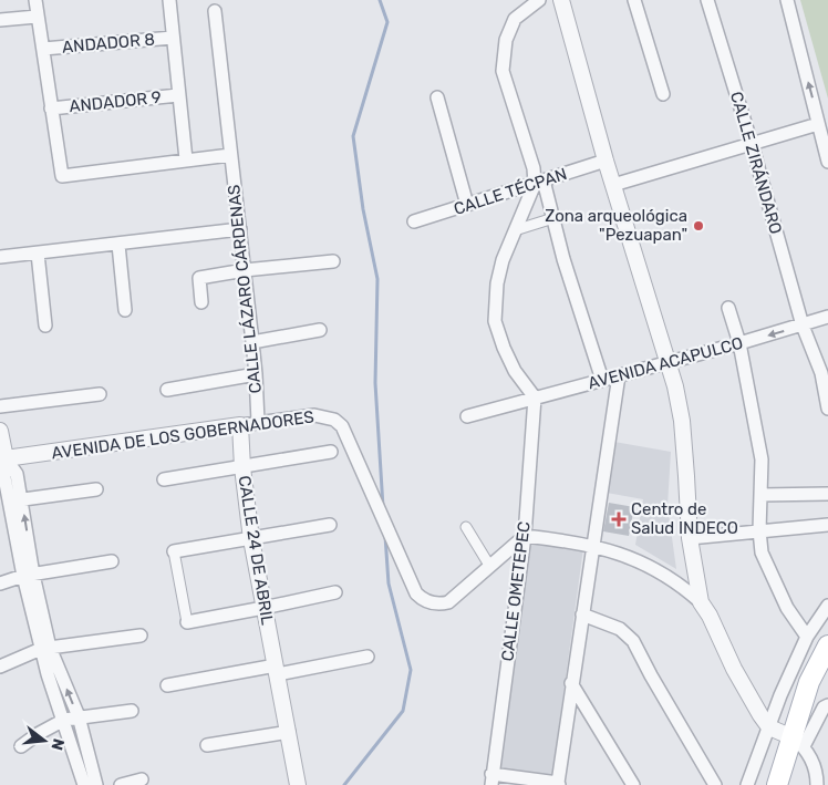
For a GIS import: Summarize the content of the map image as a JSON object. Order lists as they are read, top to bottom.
{
  "streets": {
    "street": [
      "ANDADOR 8",
      "ANDADOR 9",
      "CALLE ZIRÁNDARO",
      "CALLE TÉCPAN",
      "CALLE LÁZARO CÁRDENAS",
      "AVENIDA ACAPULCO",
      "AVENIDA DE LOS GOBERNADORES",
      "CALLE 24 DE ABRIL",
      "CALLE OMETEPEC"
    ]
  },
  "crossings": [
    ["CALLE ZIRÁNDARO", "AVENIDA ACAPULCO"],
    ["CALLE LÁZARO CÁRDENAS", "AVENIDA DE LOS GOBERNADORES"],
    ["AVENIDA ACAPULCO", "CALLE OMETEPEC"],
    ["AVENIDA DE LOS GOBERNADORES", "CALLE 24 DE ABRIL"],
    ["AVENIDA DE LOS GOBERNADORES", "CALLE OMETEPEC"]
  ],
  "places": {
    "other": ["Zona arqueológica \"Pezuapan\""],
    "health": ["Centro de Salud INDECO"]
  },
  "north": "right"
}
